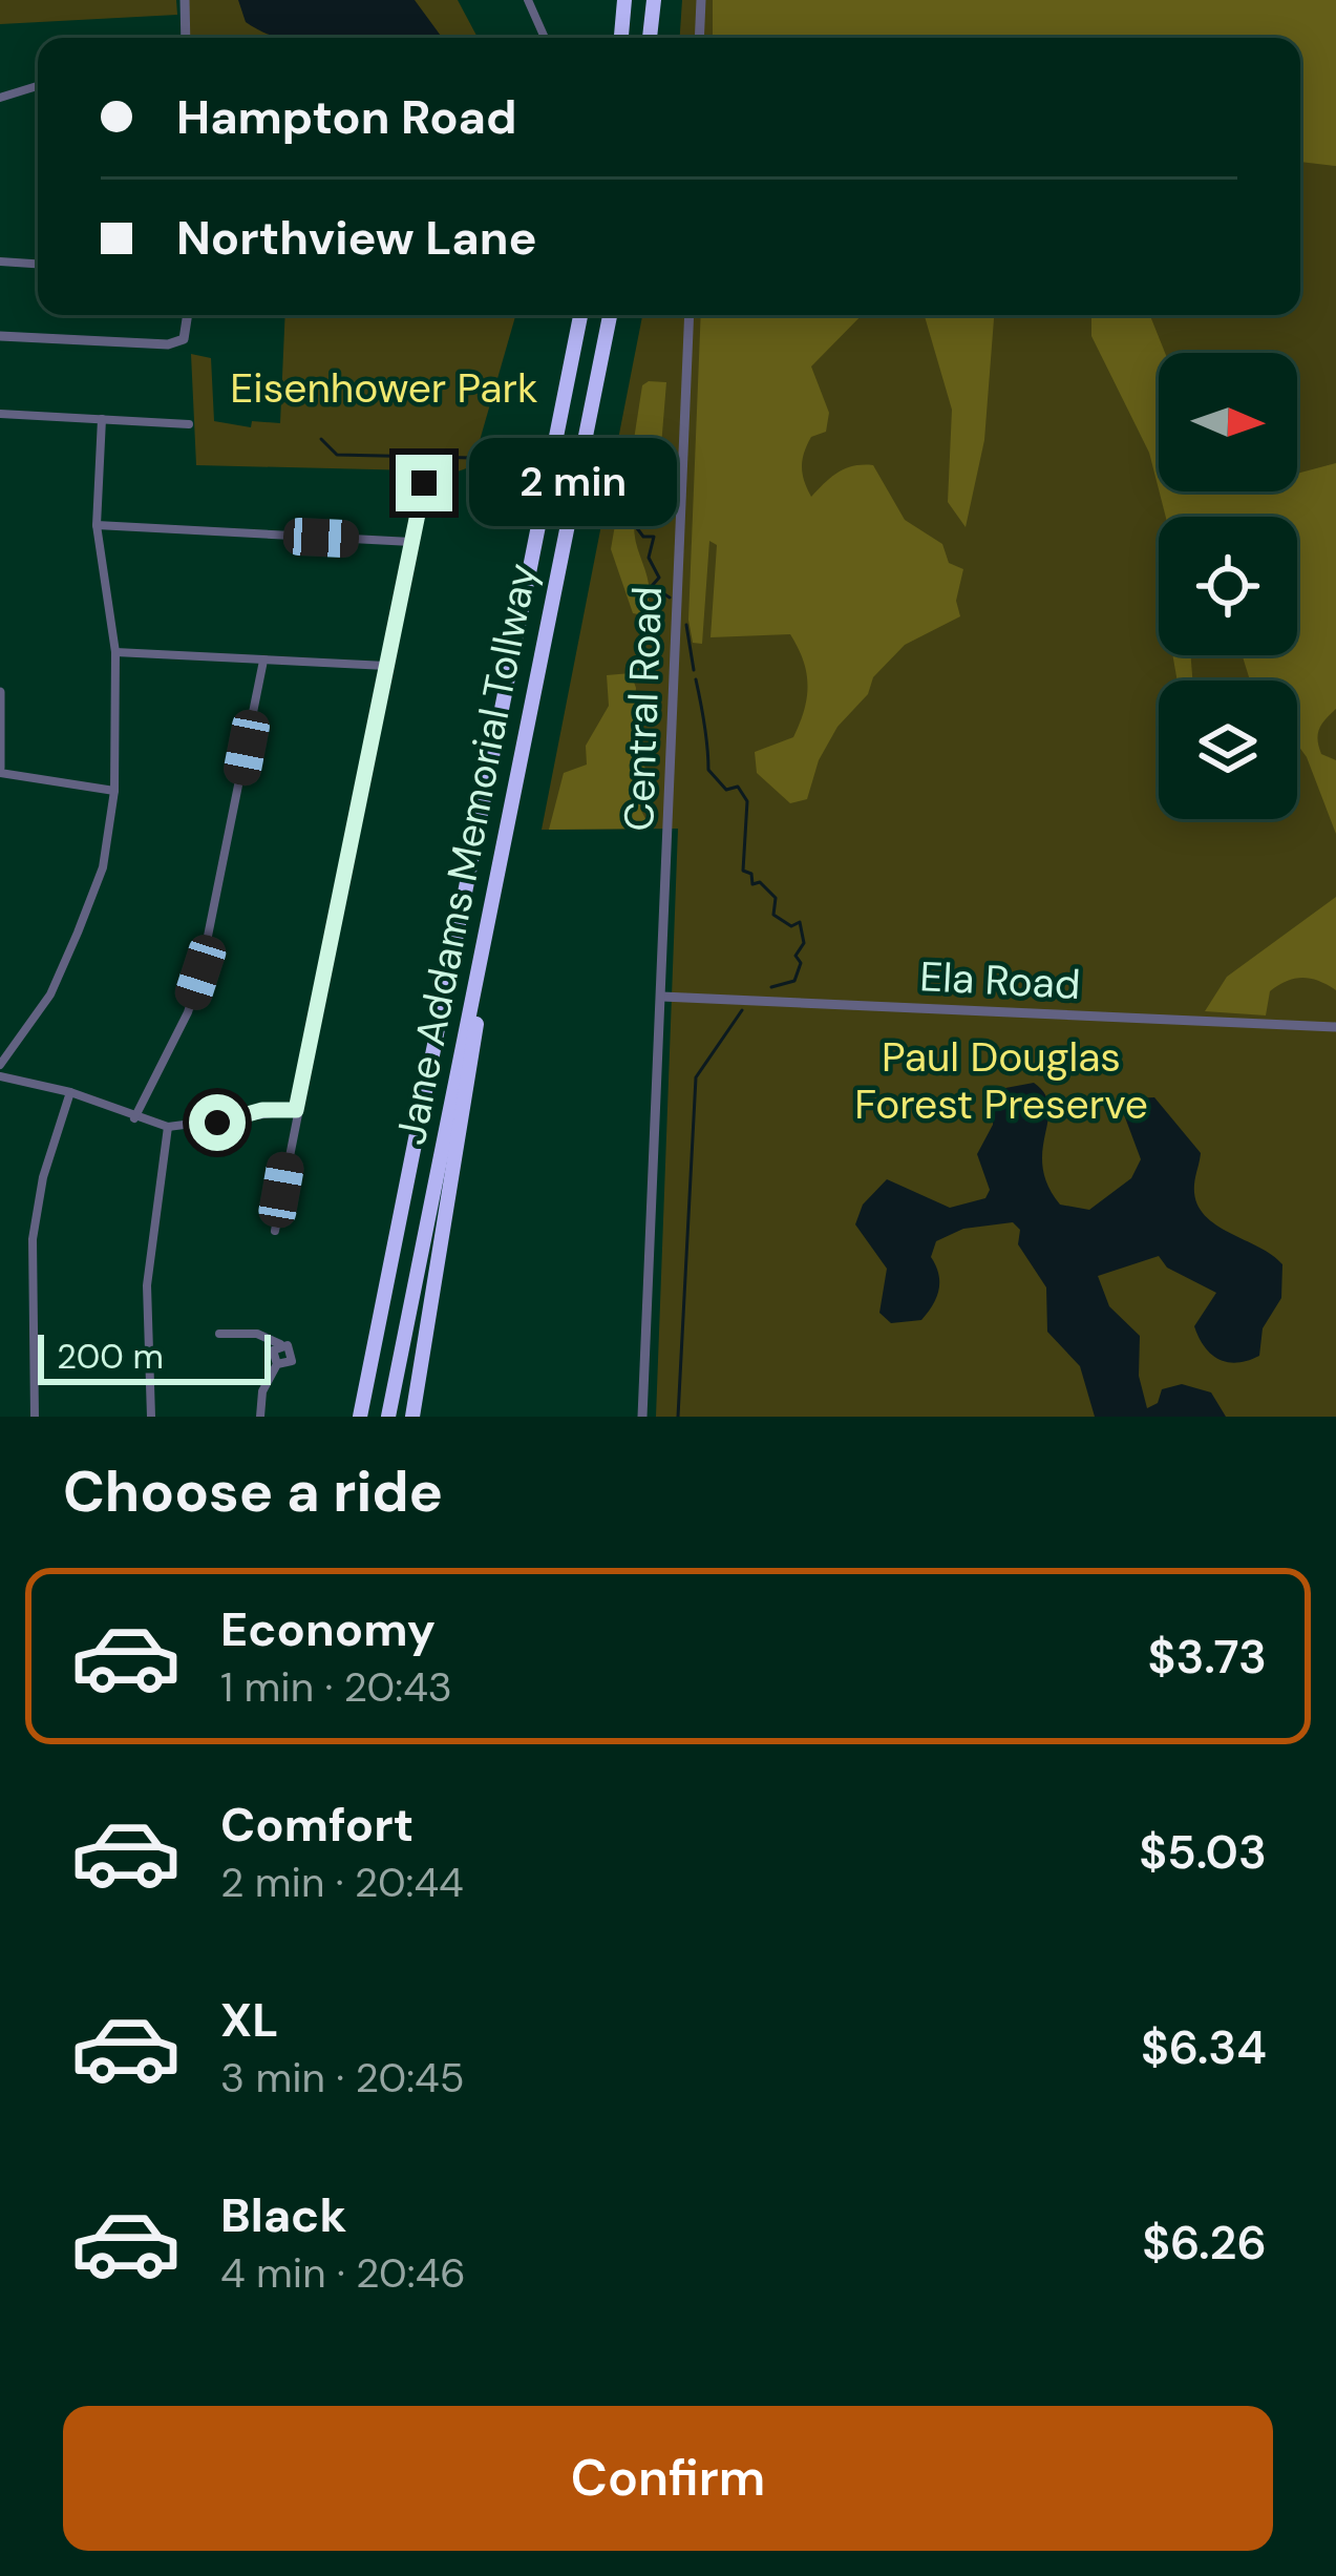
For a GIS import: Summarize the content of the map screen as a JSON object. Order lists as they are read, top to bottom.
{
  "streets": {
    "highway": ["Jane Addams Memorial Tollway"],
    "street": ["Central Road", "Ela Road"]
  },
  "crossings": [
    ["Central Road", "Ela Road"]
  ],
  "parks": ["Eisenhower Park", "Paul Douglas Forest Preserve"],
  "scale_bar": "200 m",
  "north": "right",
  "page": {
    "banner": ["Hampton Road", "Northview Lane"],
    "bubble": "2 min",
    "scale": "200 m",
    "heading": "Choose a ride",
    "list": [
      {
        "name": "Economy",
        "note": "1 min · 20:43",
        "value": "$3.73"
      },
      {
        "name": "Comfort",
        "note": "2 min · 20:44",
        "value": "$5.03"
      },
      {
        "name": "XL",
        "note": "3 min · 20:45",
        "value": "$6.34"
      },
      {
        "name": "Black",
        "note": "4 min · 20:46",
        "value": "$6.26"
      }
    ],
    "buttons": "Confirm"
  }
}
